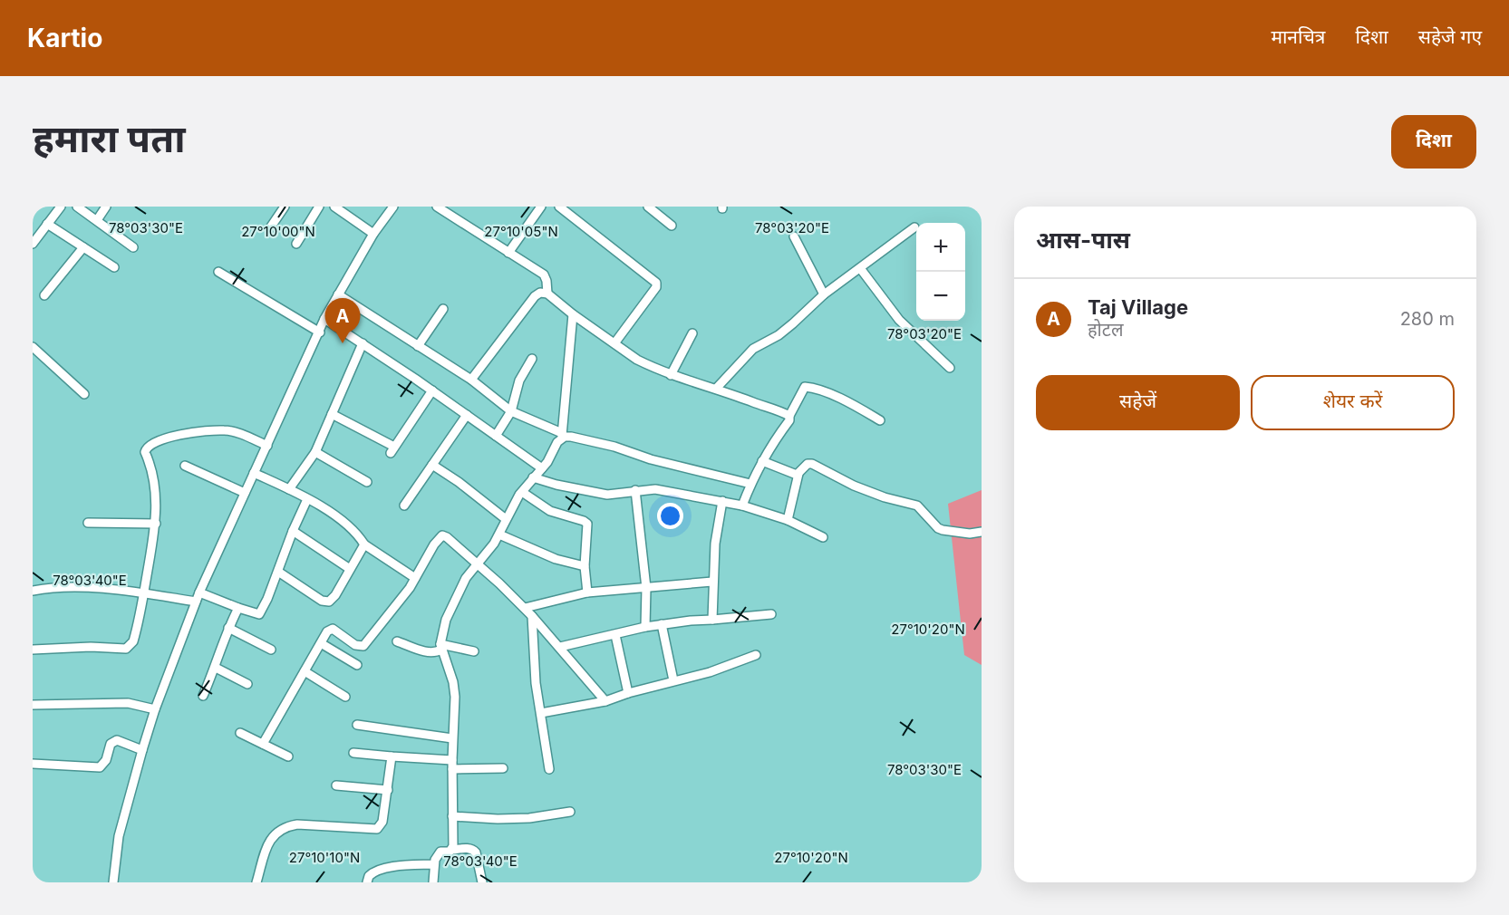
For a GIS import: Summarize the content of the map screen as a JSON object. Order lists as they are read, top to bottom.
{
  "page": {
    "header": "Kartio",
    "nav": ["मानचित्र", "दिशा", "सहेजे गए"],
    "title": "हमारा पता",
    "buttons": [
      "दिशा",
      ["सहेजें", "शेयर करें"]
    ],
    "heading": "आस-पास",
    "map_buttons": ["+", "−"],
    "list": [
      {
        "mark": "A",
        "name": "Taj Village",
        "note": "होटल",
        "value": "280 m"
      }
    ],
    "pins": "A"
  },
  "coordinates": [
    "78°03'30\"E",
    "78°03'20\"E",
    "27°10'00\"N",
    "27°10'05\"N",
    "78°03'40\"E",
    "27°10'20\"N",
    "27°10'10\"N"
  ]
}
